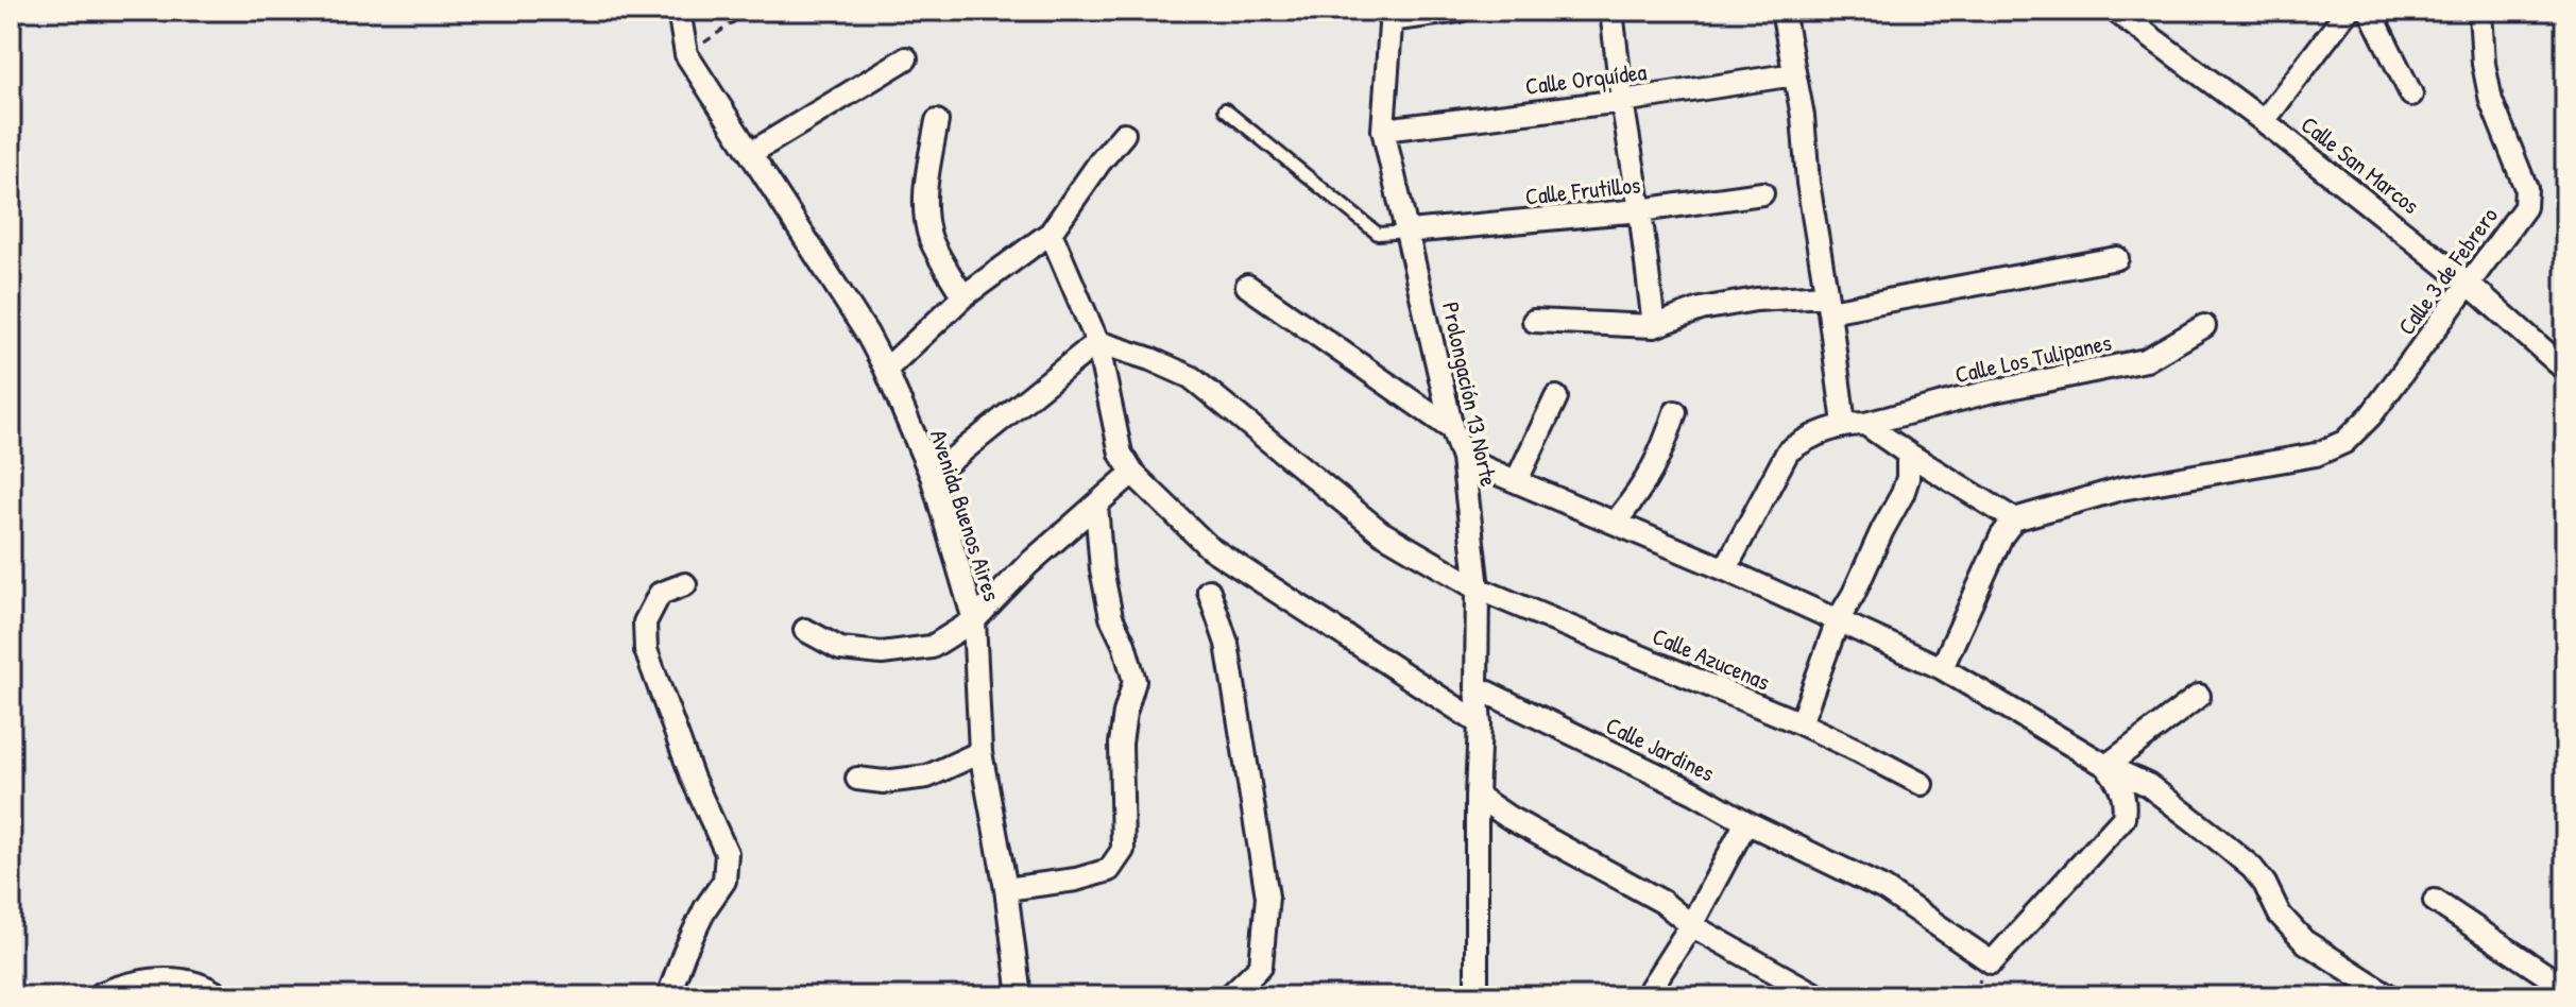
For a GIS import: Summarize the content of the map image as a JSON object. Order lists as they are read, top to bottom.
{
  "streets": {
    "street": [
      "Calle Orquídea",
      "Calle San Marcos",
      "Calle Frutillos",
      "Calle 3 de Febrero",
      "Calle Los Tulipanes",
      "Prolongación 13 Norte",
      "Avenida Buenos Aires",
      "Calle Azucenas",
      "Calle Jardines"
    ]
  },
  "crossings": [
    ["Calle Orquídea", "Prolongación 13 Norte"],
    ["Calle San Marcos", "Calle 3 de Febrero"],
    ["Calle Frutillos", "Prolongación 13 Norte"],
    ["Prolongación 13 Norte", "Calle Azucenas"],
    ["Prolongación 13 Norte", "Calle Jardines"]
  ]
}
